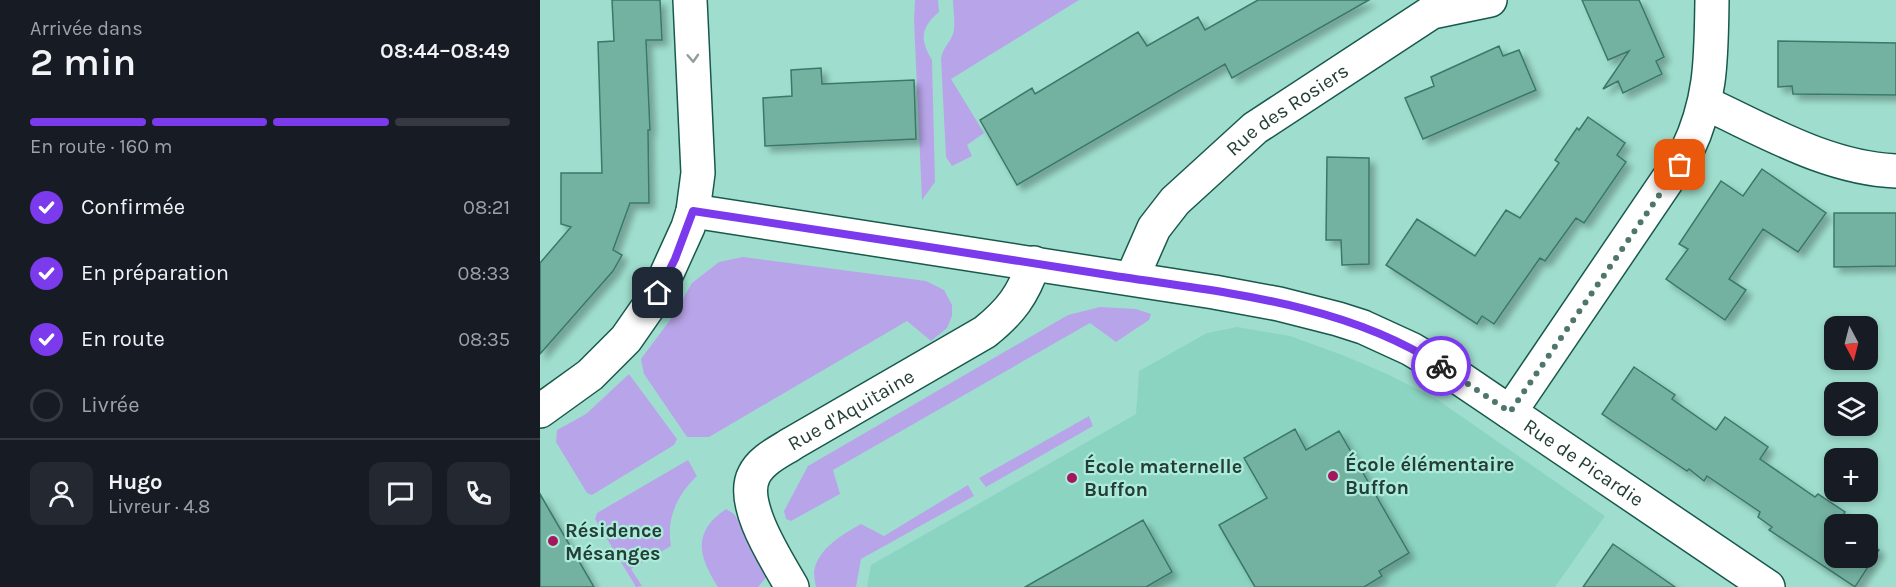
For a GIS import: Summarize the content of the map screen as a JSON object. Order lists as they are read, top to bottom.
{
  "streets": {
    "street": ["Rue des Rosiers", "Rue d'Aquitaine", "Rue de Picardie"]
  },
  "crossings": [
    ["Rue des Rosiers", "Rue de Picardie"],
    ["Rue d'Aquitaine", "Rue de Picardie"]
  ],
  "places": ["École élémentaire Buffon", "École maternelle Buffon", "Résidence Mésanges"],
  "north": "bottom",
  "page": {
    "heading": ["2 min", "Arrivée dans", "08:44–08:49"],
    "panel": ["Hugo", "Livreur · 4.8"],
    "bar": "En route · 160 m",
    "list": [
      ["Confirmée", "08:21"],
      ["En préparation", "08:33"],
      ["En route", "08:35"],
      "Livrée"
    ],
    "map_buttons": ["+", "−"]
  }
}
